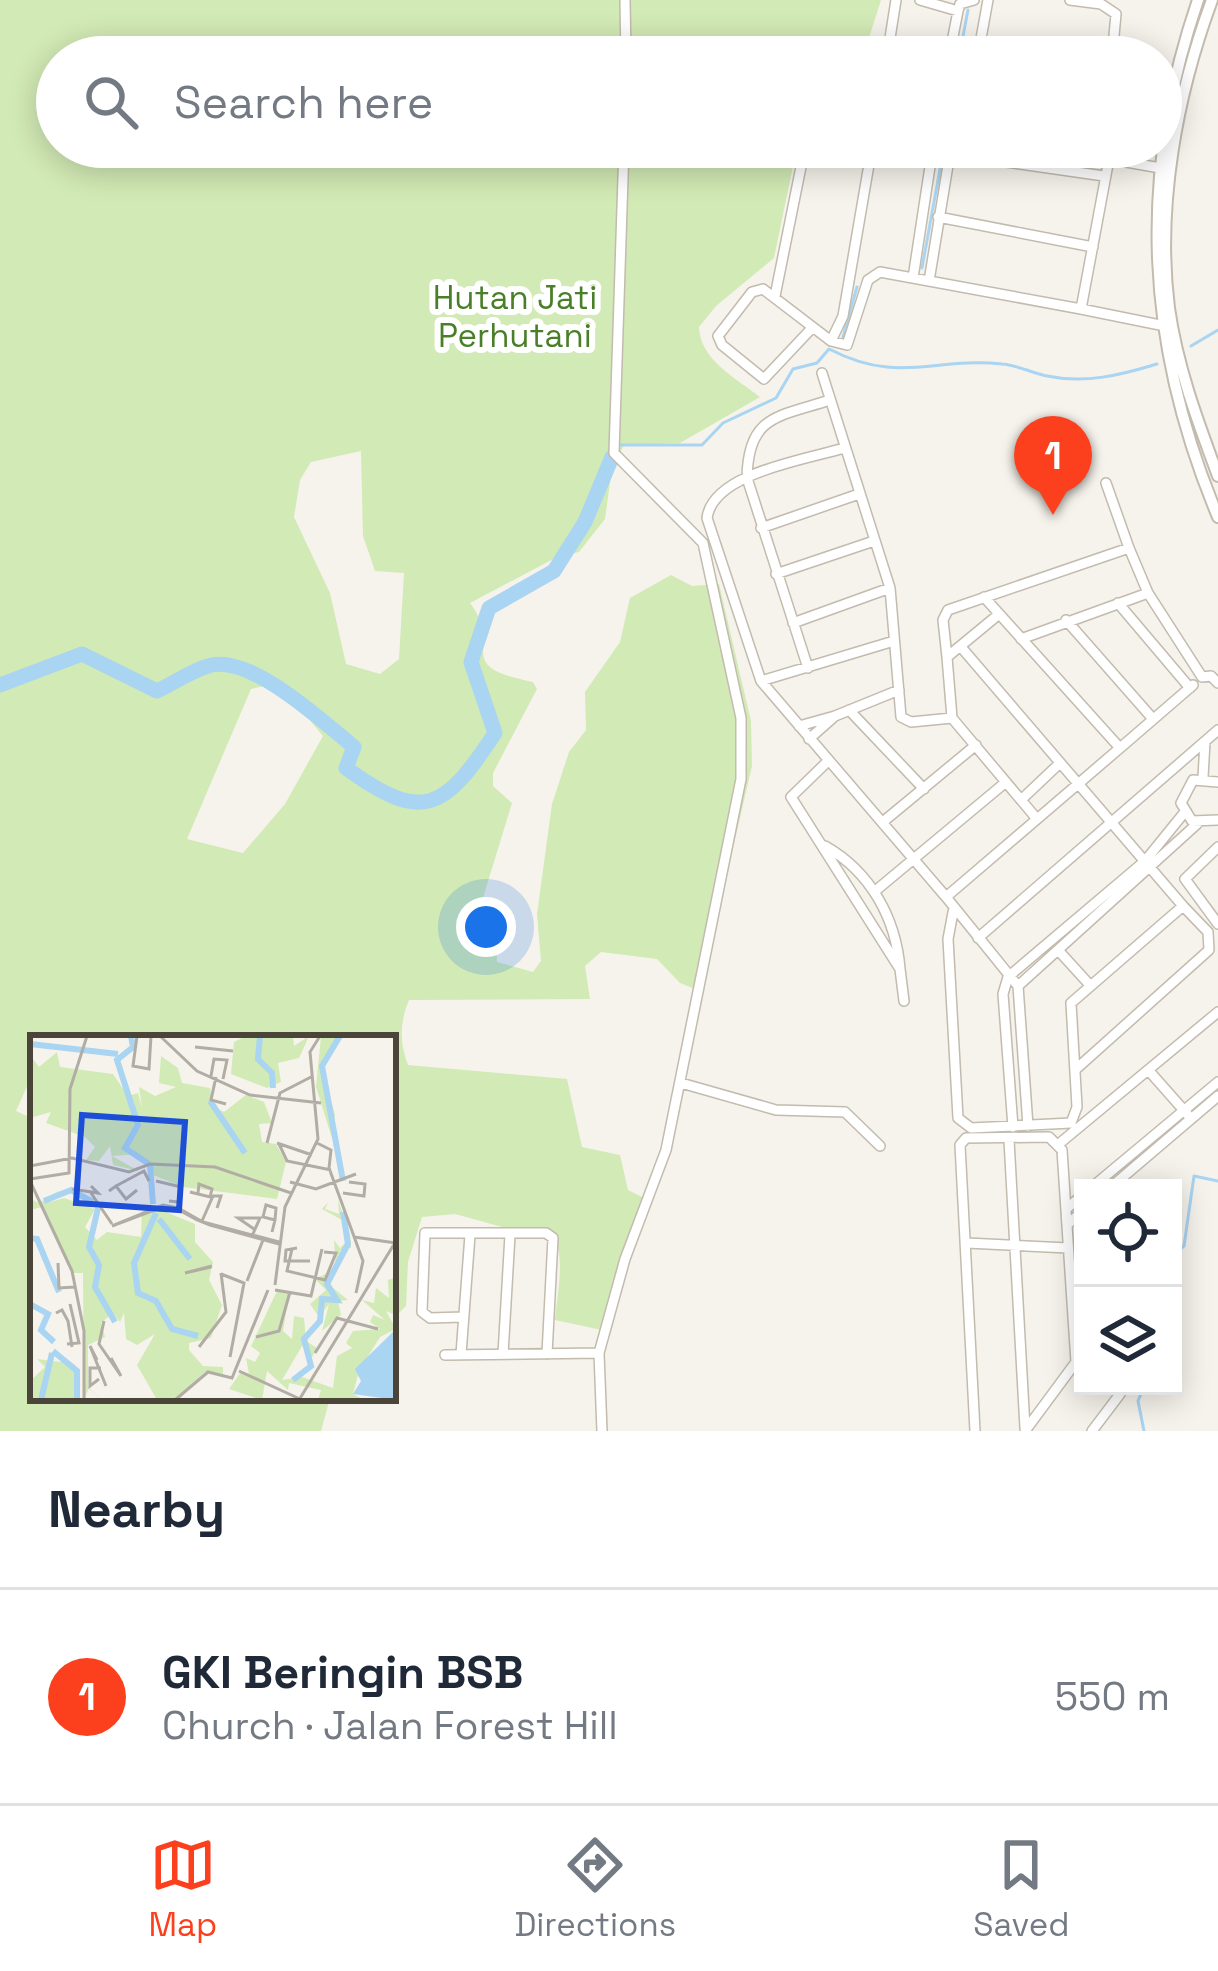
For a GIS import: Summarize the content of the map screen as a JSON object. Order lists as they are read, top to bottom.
{
  "parks": ["Hutan Jati Perhutani"],
  "page": {
    "search": "Search here",
    "pins": "1",
    "heading": "Nearby",
    "list": [
      {
        "mark": "1",
        "name": "GKI Beringin BSB",
        "note": "Church · Jalan Forest Hill",
        "value": "550 m"
      }
    ],
    "nav": ["Map", "Directions", "Saved"]
  }
}
